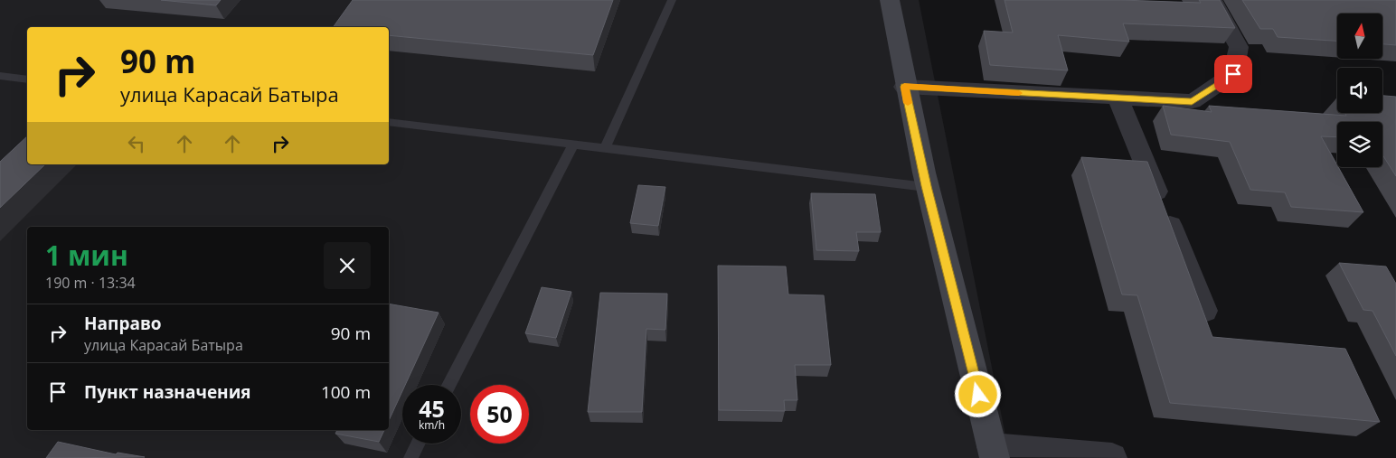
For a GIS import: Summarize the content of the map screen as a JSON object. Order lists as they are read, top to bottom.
{
  "north": "top",
  "page": {
    "turn": ["90 m", "улица Карасай Батыра"],
    "heading": ["1 мин", "190 m · 13:34"],
    "list": [
      {
        "name": "Направо",
        "note": "улица Карасай Батыра",
        "value": "90 m"
      },
      {
        "name": "Пункт назначения",
        "value": "100 m"
      }
    ],
    "speed": "45 km/h",
    "limit": "50"
  }
}
